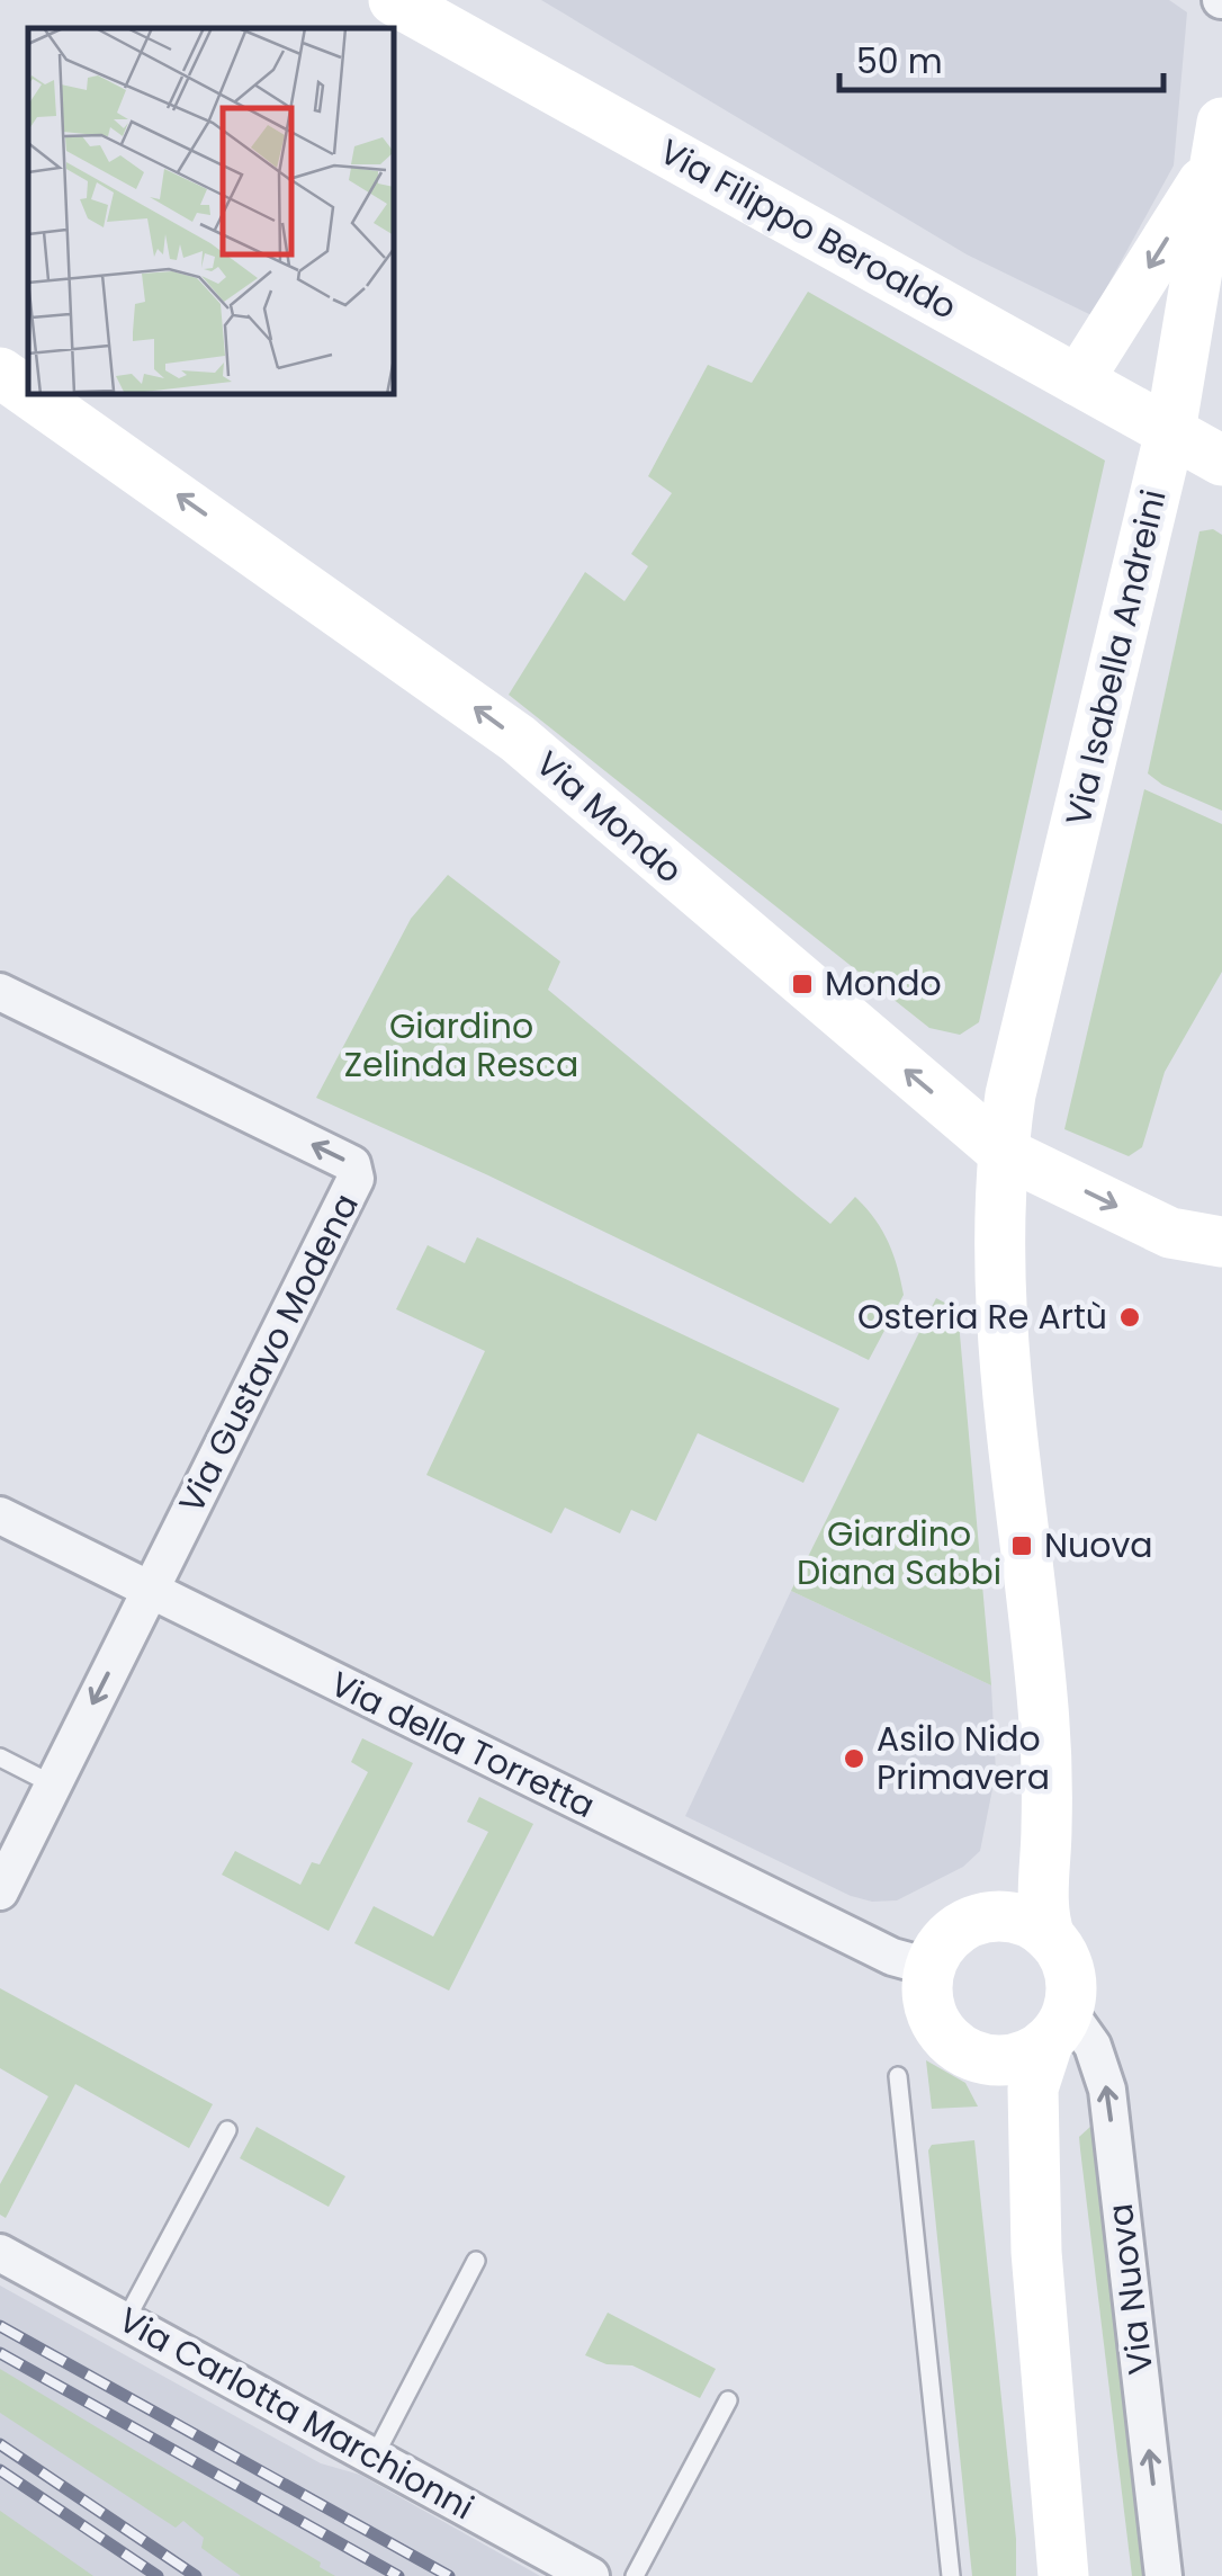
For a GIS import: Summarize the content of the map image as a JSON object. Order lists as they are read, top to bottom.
{
  "streets": {
    "main road": ["Via Filippo Beroaldo", "Via Isabella Andreini", "Via Mondo"],
    "street": [
      "Via Gustavo Modena",
      "Via della Torretta",
      "Via Nuova",
      "Via Carlotta Marchionni"
    ]
  },
  "crossings": [
    ["Via Filippo Beroaldo", "Via Isabella Andreini"],
    ["Via Isabella Andreini", "Via Mondo"],
    ["Via Gustavo Modena", "Via della Torretta"],
    ["Via della Torretta", "Via Nuova"]
  ],
  "one_way": ["Via Nuova"],
  "parks": ["Giardino Zelinda Resca", "Giardino Diana Sabbi"],
  "places": {
    "transit": ["Mondo", "Nuova"],
    "other": ["Osteria Re Artù", "Asilo Nido Primavera"]
  },
  "scale_bar": "50 m"
}
